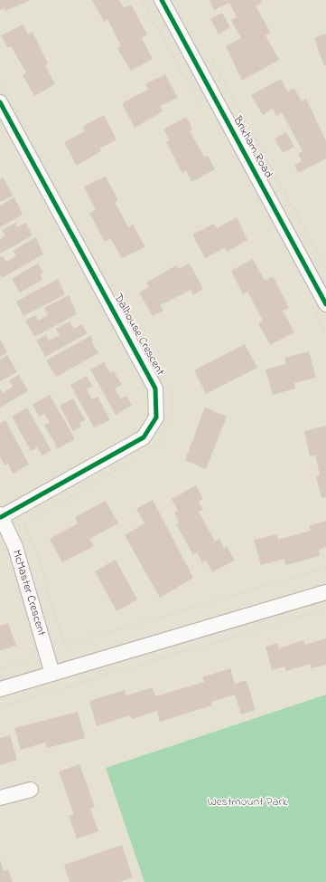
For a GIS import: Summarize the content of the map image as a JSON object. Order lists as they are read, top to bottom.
{
  "streets": {
    "street": ["Brixham Road", "Dalhouse Crescent", "McMaster Crescent"]
  },
  "crossings": [
    ["Dalhouse Crescent", "McMaster Crescent"]
  ],
  "parks": ["Westmount Park"]
}
